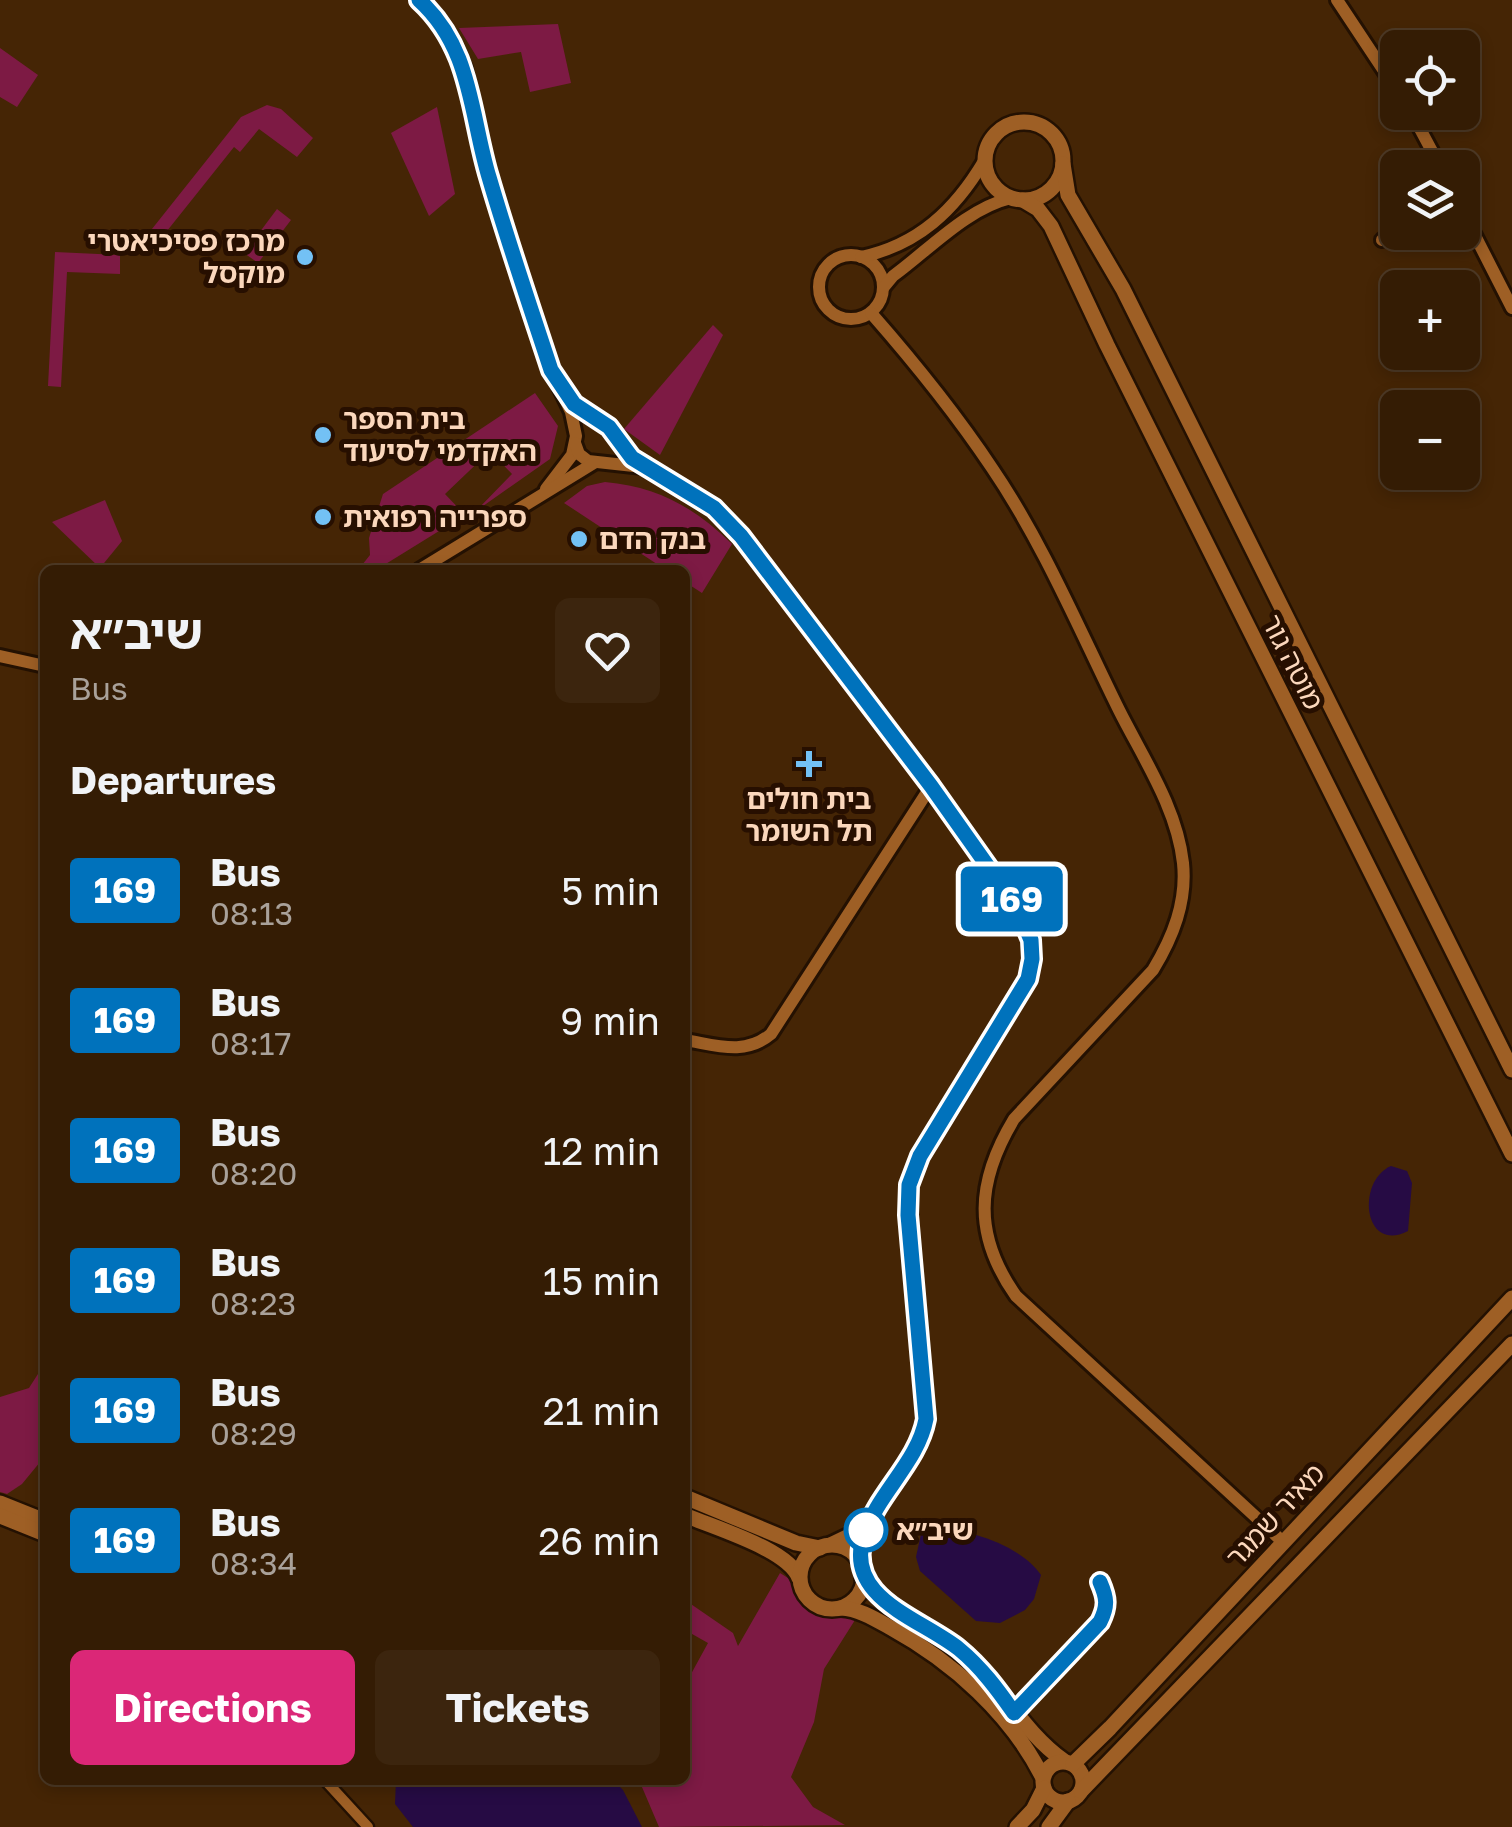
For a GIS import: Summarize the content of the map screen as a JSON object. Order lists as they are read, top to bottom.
{
  "streets": {
    "street": ["מוטה גור", "מאיר שמגר"]
  },
  "places": {
    "other": [
      "מרכז פסיכיאטרי מוקסל",
      "בית הספר האקדמי לסיעוד",
      "ספרייה רפואית",
      "בנק הדם",
      "שיב״א"
    ],
    "health": ["בית חולים תל השומר"]
  },
  "lines": ["bus line 169"],
  "page": {
    "on_map": "169",
    "map_buttons": ["+", "−"],
    "heading": [
      ["שיב״א", "Bus"],
      "Departures"
    ],
    "list": [
      {
        "mark": "169",
        "name": "Bus",
        "note": "08:13",
        "value": "5 min"
      },
      {
        "mark": "169",
        "name": "Bus",
        "note": "08:17",
        "value": "9 min"
      },
      {
        "mark": "169",
        "name": "Bus",
        "note": "08:20",
        "value": "12 min"
      },
      {
        "mark": "169",
        "name": "Bus",
        "note": "08:23",
        "value": "15 min"
      },
      {
        "mark": "169",
        "name": "Bus",
        "note": "08:29",
        "value": "21 min"
      },
      {
        "mark": "169",
        "name": "Bus",
        "note": "08:34",
        "value": "26 min"
      }
    ],
    "buttons": ["Directions", "Tickets"]
  }
}
